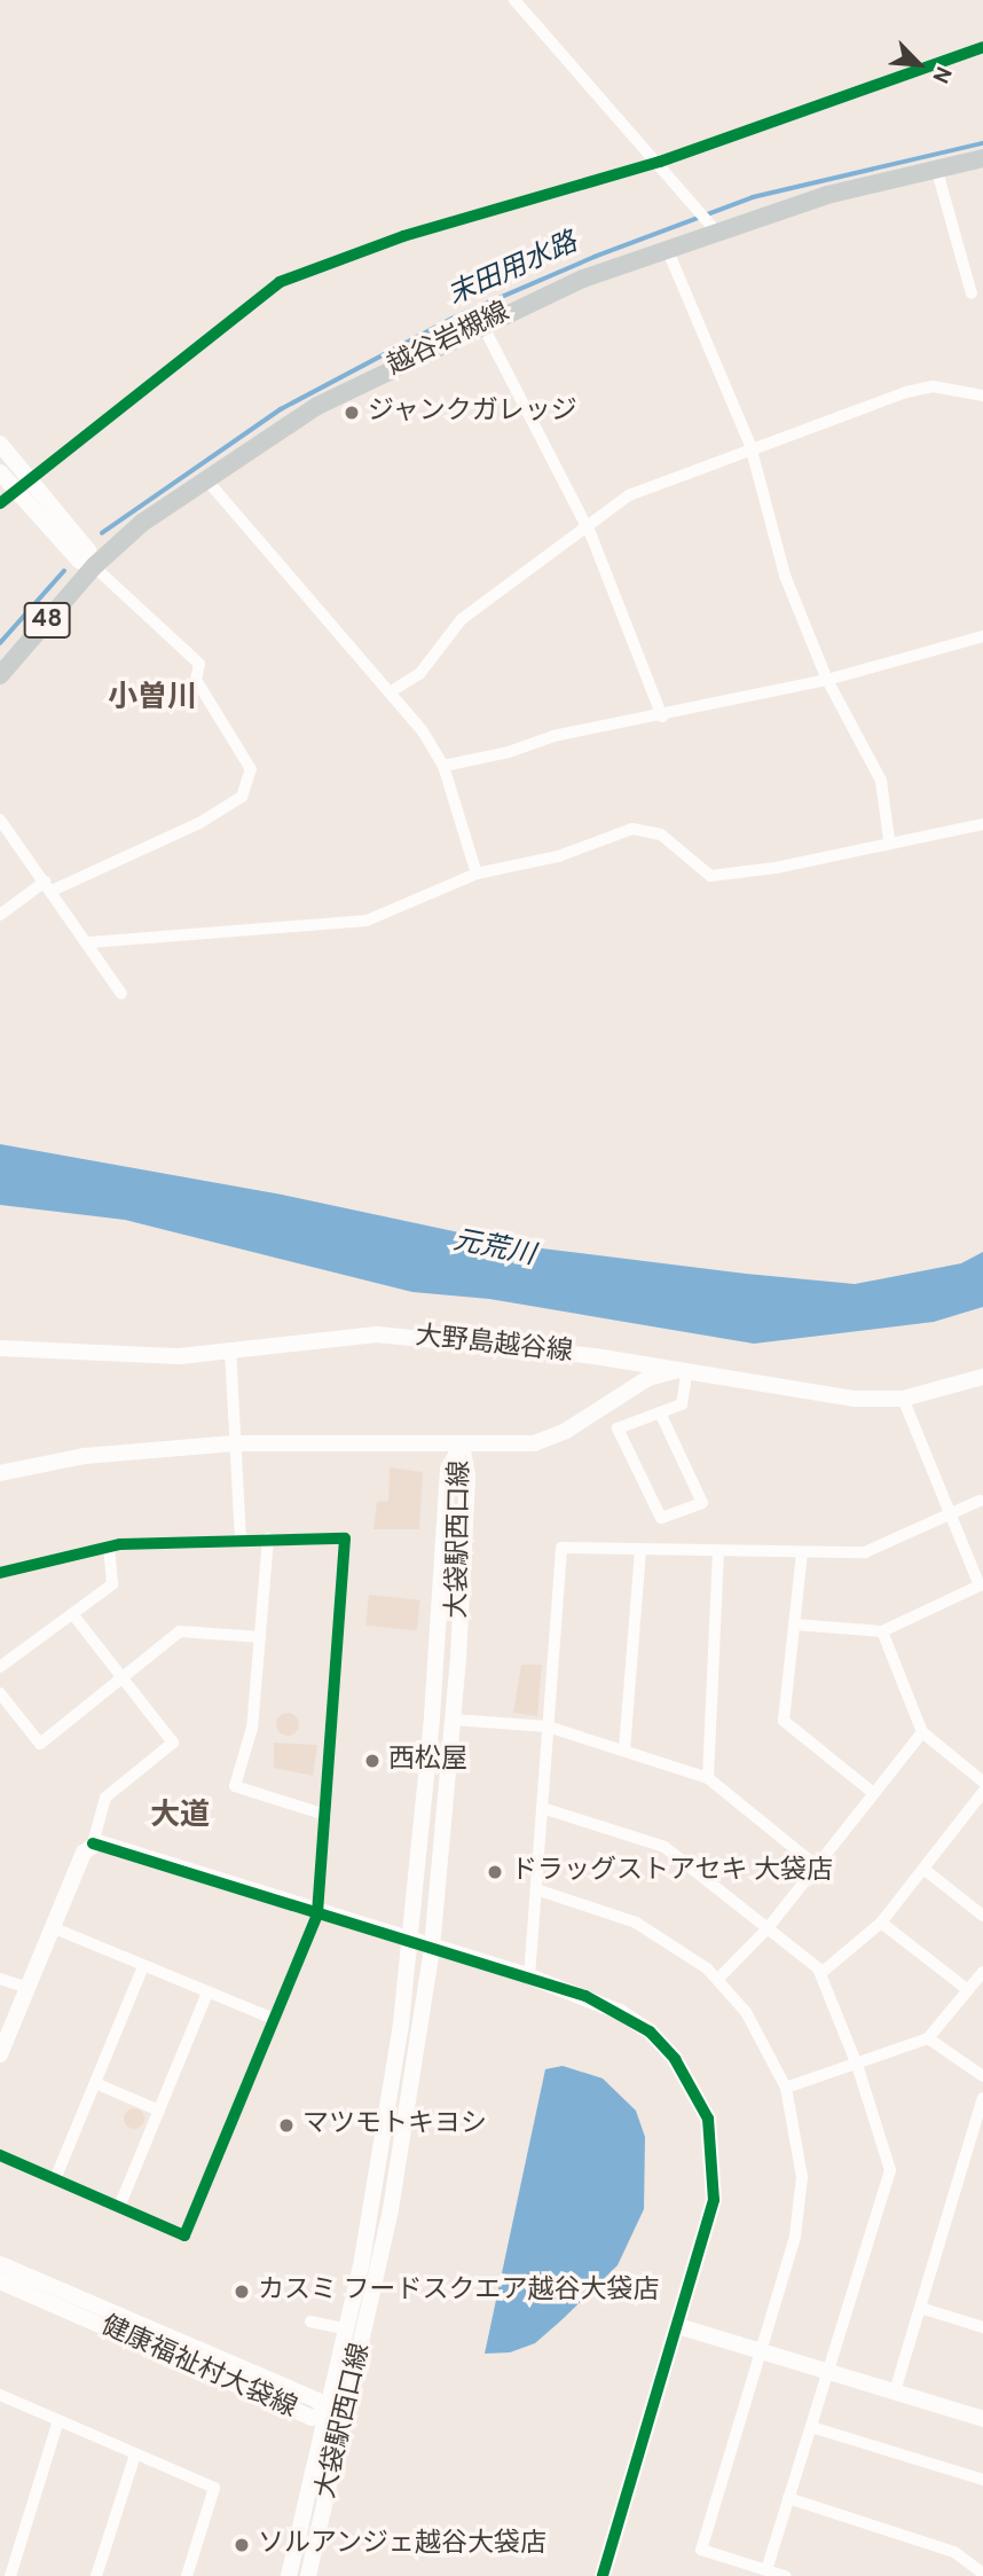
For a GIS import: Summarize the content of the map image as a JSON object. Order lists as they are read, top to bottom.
{
  "streets": {
    "main road": ["越谷岩槻線", "48"],
    "street": ["大野島越谷線", "大袋駅西口線", "健康福祉村大袋線"]
  },
  "crossings": [
    ["大袋駅西口線", "健康福祉村大袋線"]
  ],
  "districts": ["小曽川", "大道"],
  "water": ["末田用水路", "元荒川"],
  "places": [
    "ジャンクガレッジ",
    "西松屋",
    "ドラッグストアセキ 大袋店",
    "マツモトキヨシ",
    "カスミ フードスクエア越谷大袋店",
    "ソルアンジェ越谷大袋店"
  ],
  "north": "bottom right"
}
